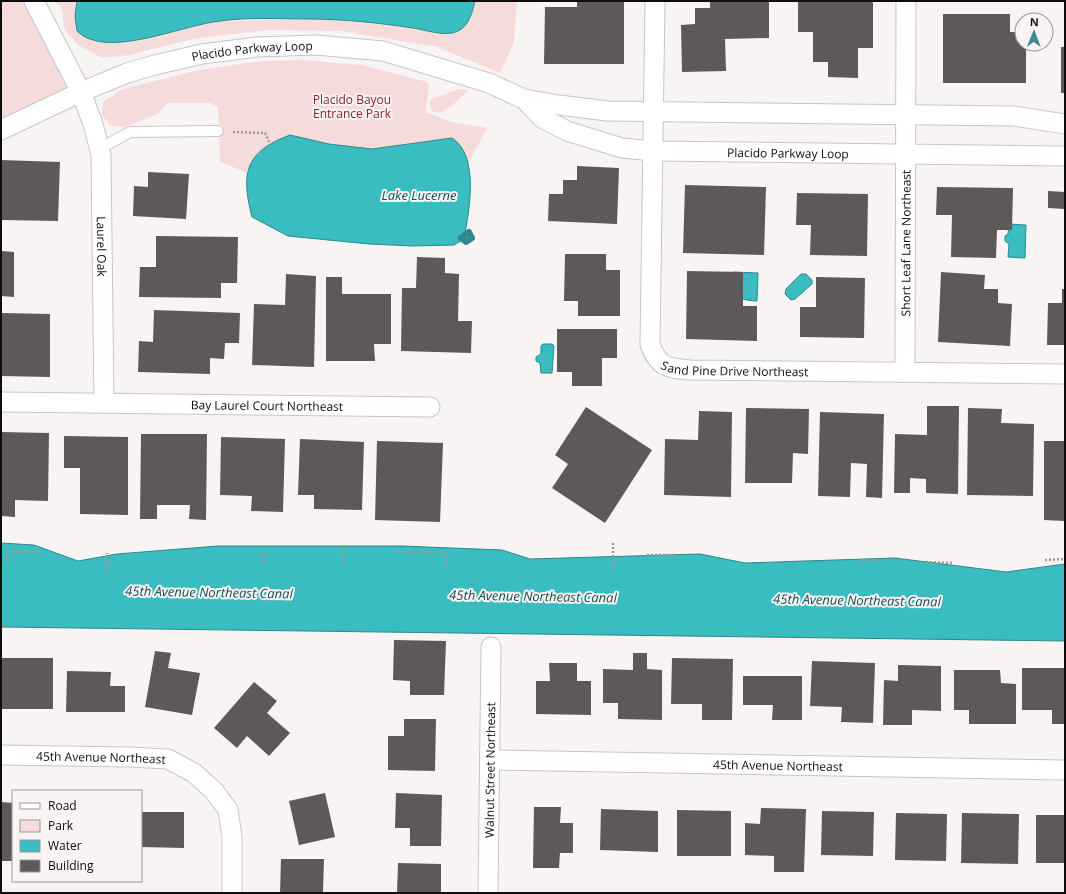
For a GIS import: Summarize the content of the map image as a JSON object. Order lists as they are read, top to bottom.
{
  "streets": {
    "street": [
      "Placido Parkway Loop",
      "Short Leaf Lane Northeast",
      "Laurel Oak",
      "Sand Pine Drive Northeast",
      "Bay Laurel Court Northeast",
      "45th Avenue Northeast",
      "Walnut Street Northeast"
    ]
  },
  "crossings": [
    ["Placido Parkway Loop", "Short Leaf Lane Northeast"],
    ["Placido Parkway Loop", "Laurel Oak"],
    ["Placido Parkway Loop", "Sand Pine Drive Northeast"],
    ["Short Leaf Lane Northeast", "Sand Pine Drive Northeast"],
    ["Laurel Oak", "Bay Laurel Court Northeast"],
    ["45th Avenue Northeast", "Walnut Street Northeast"]
  ],
  "water": ["Lake Lucerne", "45th Avenue Northeast Canal"],
  "parks": ["Placido Bayou Entrance Park"],
  "legend": [
    "Road",
    "Park",
    "Water",
    "Building"
  ],
  "north": "top"
}
